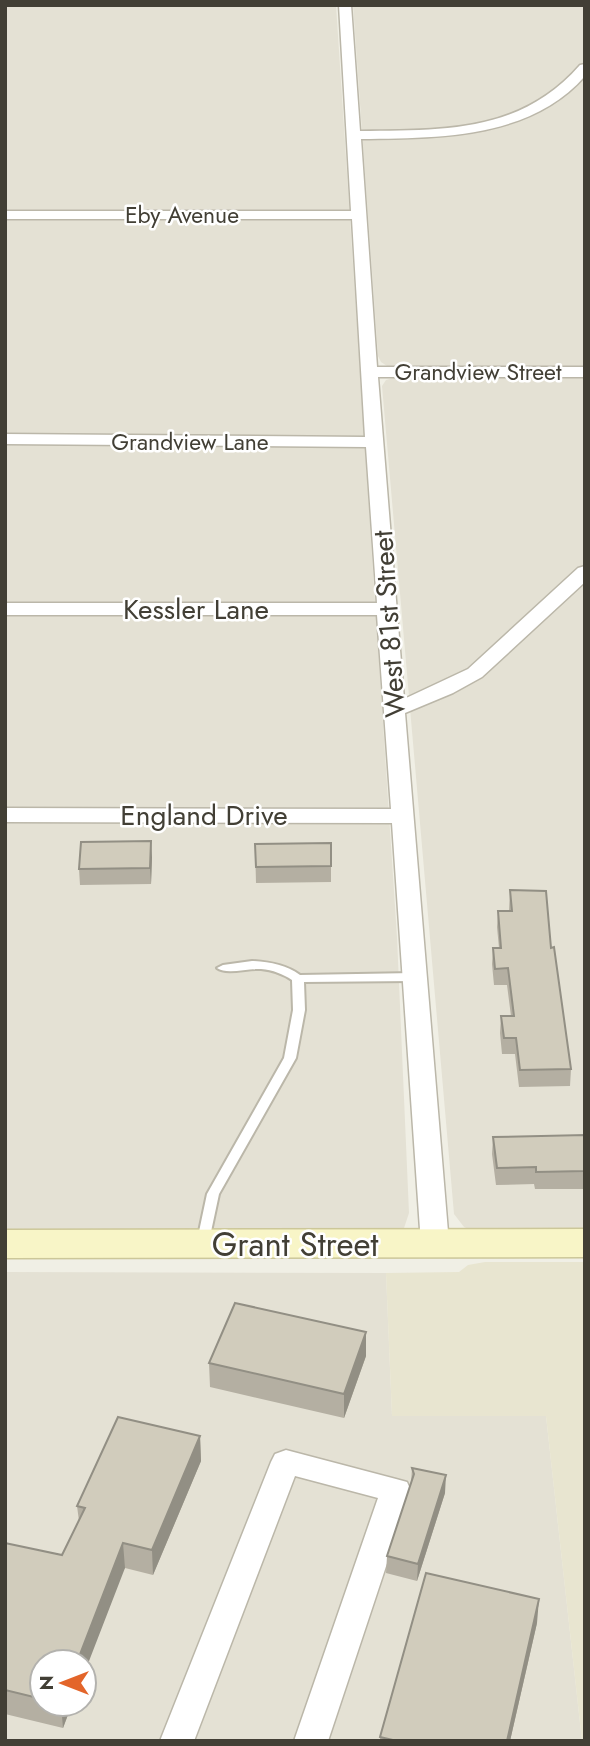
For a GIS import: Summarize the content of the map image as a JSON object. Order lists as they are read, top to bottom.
{
  "streets": {
    "street": [
      "Eby Avenue",
      "Grandview Street",
      "Grandview Lane",
      "Kessler Lane",
      "West 81st Street",
      "England Drive",
      "Grant Street"
    ]
  },
  "crossings": [
    ["Eby Avenue", "West 81st Street"],
    ["Grandview Street", "West 81st Street"],
    ["Grandview Lane", "West 81st Street"],
    ["Kessler Lane", "West 81st Street"],
    ["West 81st Street", "England Drive"],
    ["West 81st Street", "Grant Street"]
  ],
  "north": "left"
}
